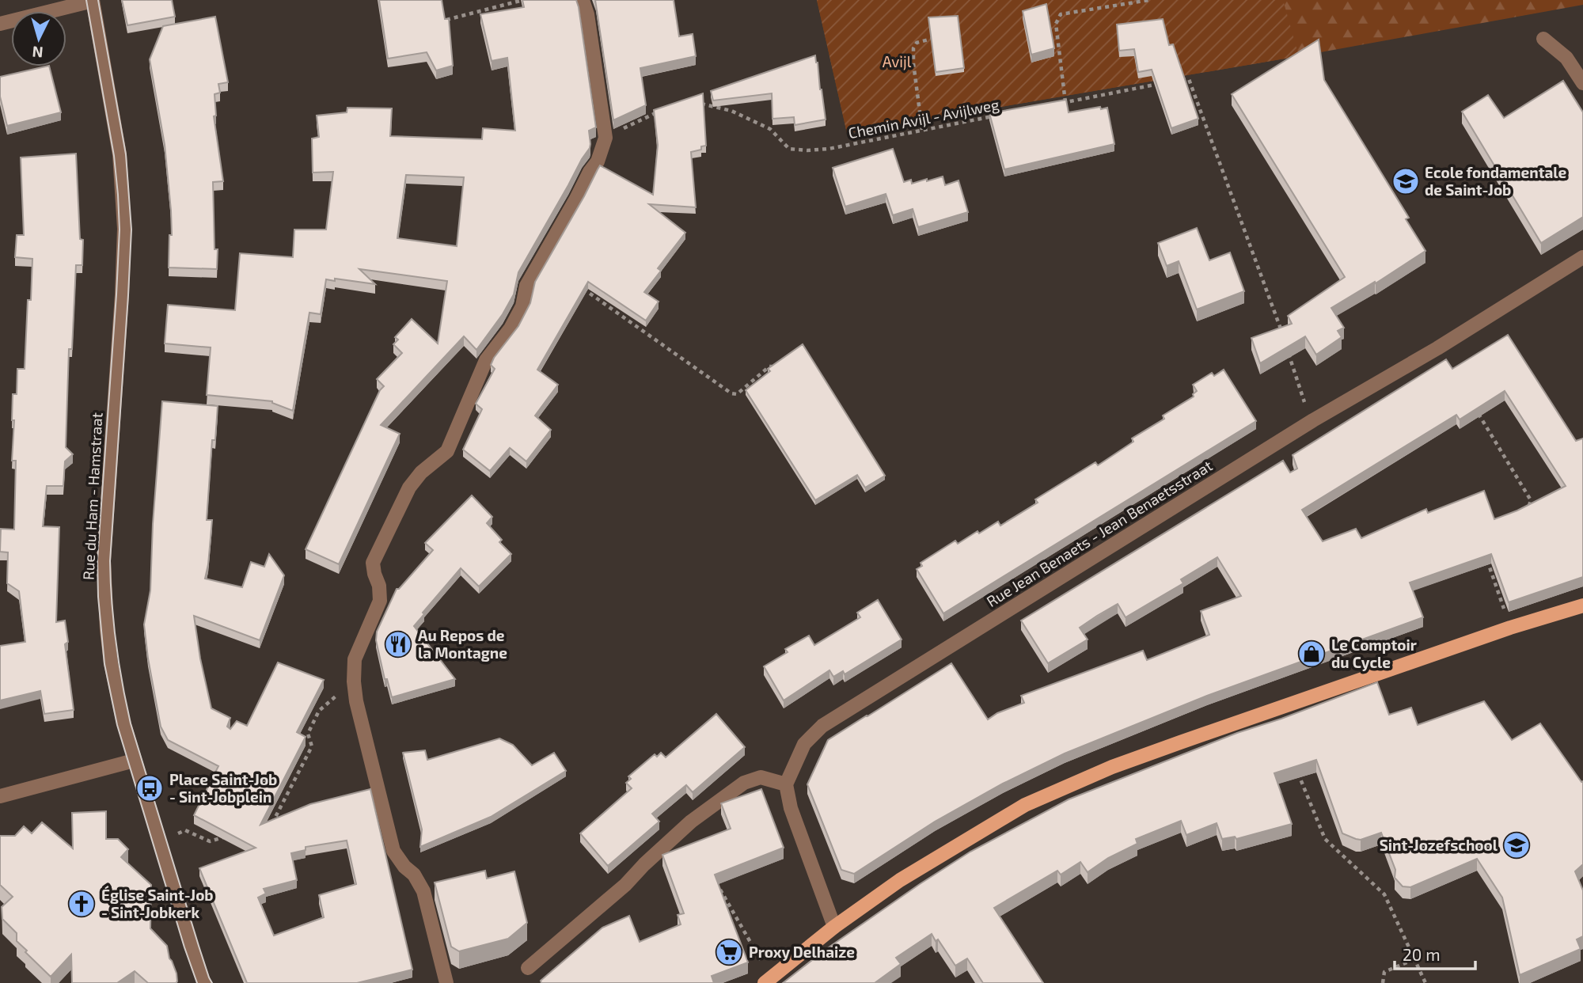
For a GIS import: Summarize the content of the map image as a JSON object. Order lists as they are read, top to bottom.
{
  "streets": {
    "street": ["Rue du Ham - Hamstraat", "Rue Jean Benaets - Jean Benaetsstraat"],
    "path": ["Chemin Avijl - Avijlweg"]
  },
  "parks": ["Avijl"],
  "places": {
    "school or university": ["Ecole fondamentale de Saint-Job", "Sint-Jozefschool"],
    "restaurant": ["Au Repos de la Montagne"],
    "shop": ["Le Comptoir du Cycle"],
    "bus stop": ["Place Saint-Job - Sint-Jobplein"],
    "church": ["Église Saint-Job - Sint-Jobkerk"],
    "supermarket": ["Proxy Delhaize"]
  },
  "scale_bar": "20 m",
  "north": "bottom"
}
